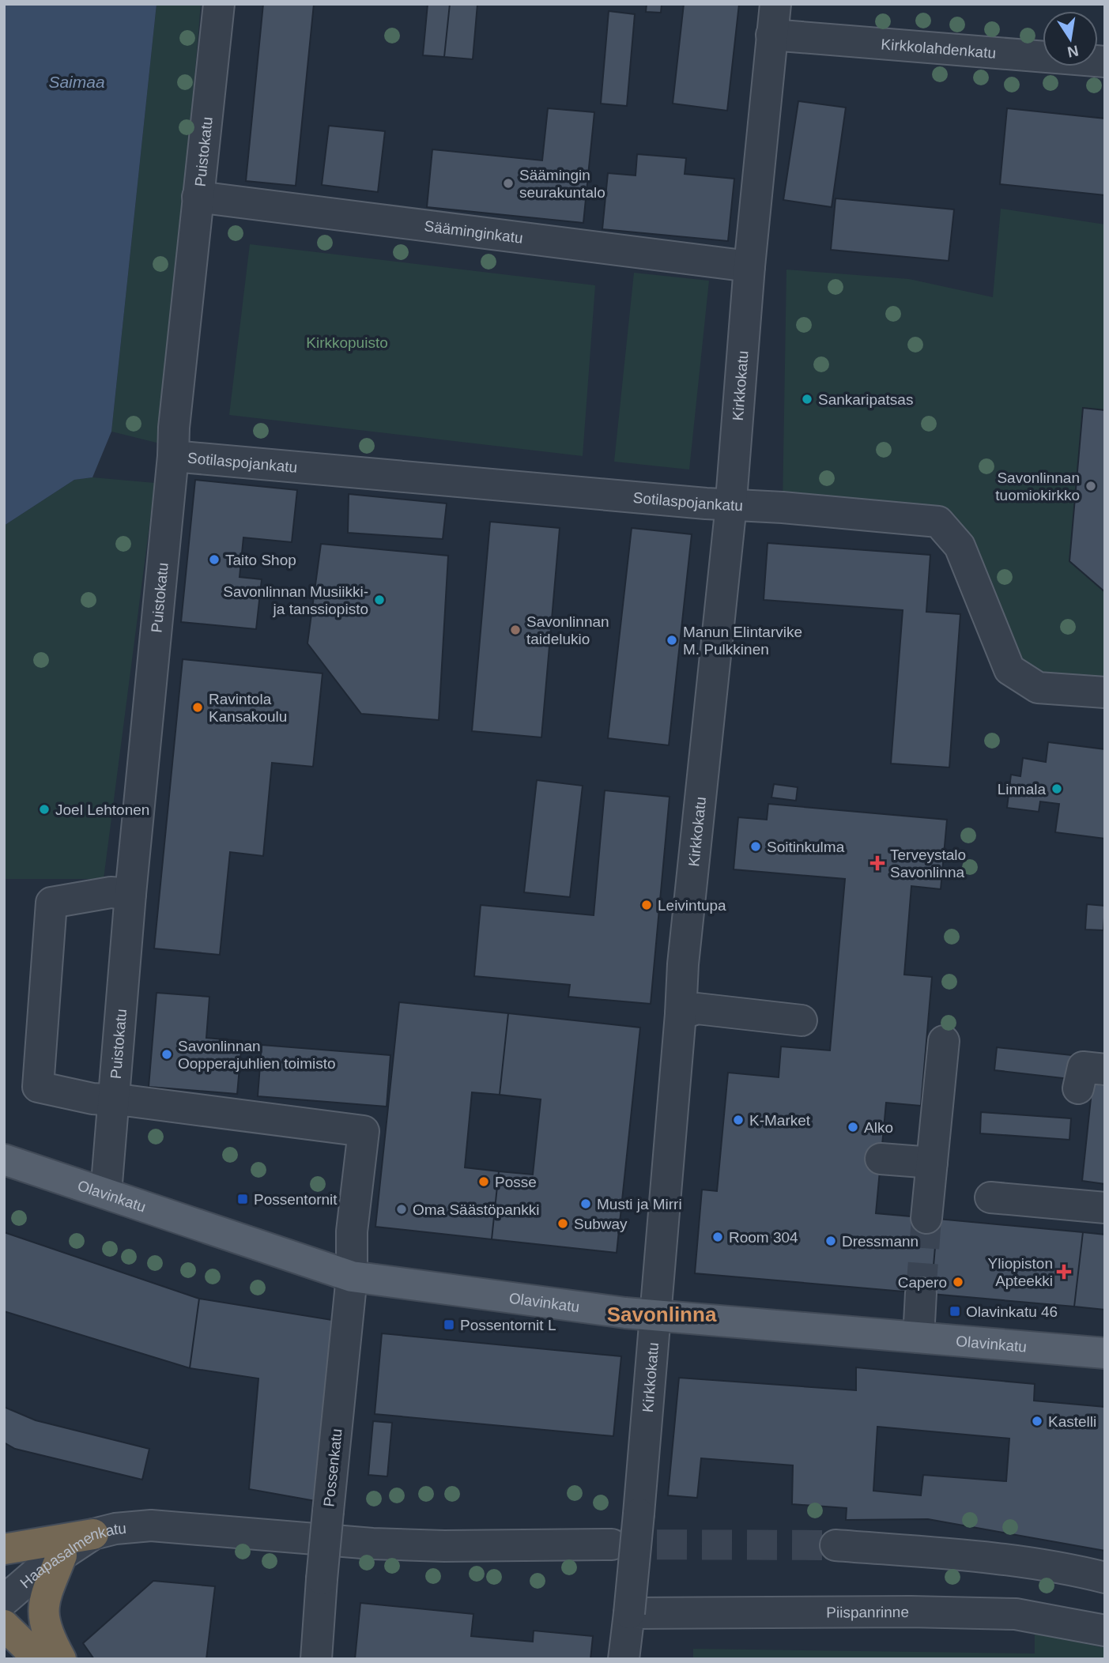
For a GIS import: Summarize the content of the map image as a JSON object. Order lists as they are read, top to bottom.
{
  "streets": {
    "main road": ["Olavinkatu"],
    "street": [
      "Kirkkolahdenkatu",
      "Puistokatu",
      "Sääminginkatu",
      "Kirkkokatu",
      "Sotilaspojankatu",
      "Possenkatu",
      "Haapasalmenkatu",
      "Piispanrinne"
    ]
  },
  "crossings": [
    ["Kirkkolahdenkatu", "Kirkkokatu"],
    ["Puistokatu", "Sääminginkatu"],
    ["Puistokatu", "Sotilaspojankatu"],
    ["Puistokatu", "Olavinkatu"],
    ["Puistokatu", "Possenkatu"],
    ["Sääminginkatu", "Kirkkokatu"],
    ["Kirkkokatu", "Sotilaspojankatu"],
    ["Kirkkokatu", "Olavinkatu"],
    ["Kirkkokatu", "Piispanrinne"],
    ["Olavinkatu", "Possenkatu"]
  ],
  "districts": ["Savonlinna"],
  "water": ["Saimaa"],
  "parks": ["Kirkkopuisto"],
  "places": {
    "other": [
      "Säämingin seurakuntalo",
      "Sankaripatsas",
      "Savonlinnan tuomiokirkko",
      "Taito Shop",
      "Savonlinnan Musiikki- ja tanssiopisto",
      "Savonlinnan taidelukio",
      "Manun Elintarvike M. Pulkkinen",
      "Ravintola Kansakoulu",
      "Linnala",
      "Joel Lehtonen",
      "Soitinkulma",
      "Leivintupa",
      "Savonlinnan Oopperajuhlien toimisto",
      "K-Market",
      "Alko",
      "Posse",
      "Musti ja Mirri",
      "Oma Säästöpankki",
      "Subway",
      "Room 304",
      "Dressmann",
      "Capero",
      "Kastelli"
    ],
    "health": ["Terveystalo Savonlinna", "Yliopiston Apteekki"],
    "transit": ["Possentornit", "Olavinkatu 46", "Possentornit L"]
  },
  "north": "bottom"
}
